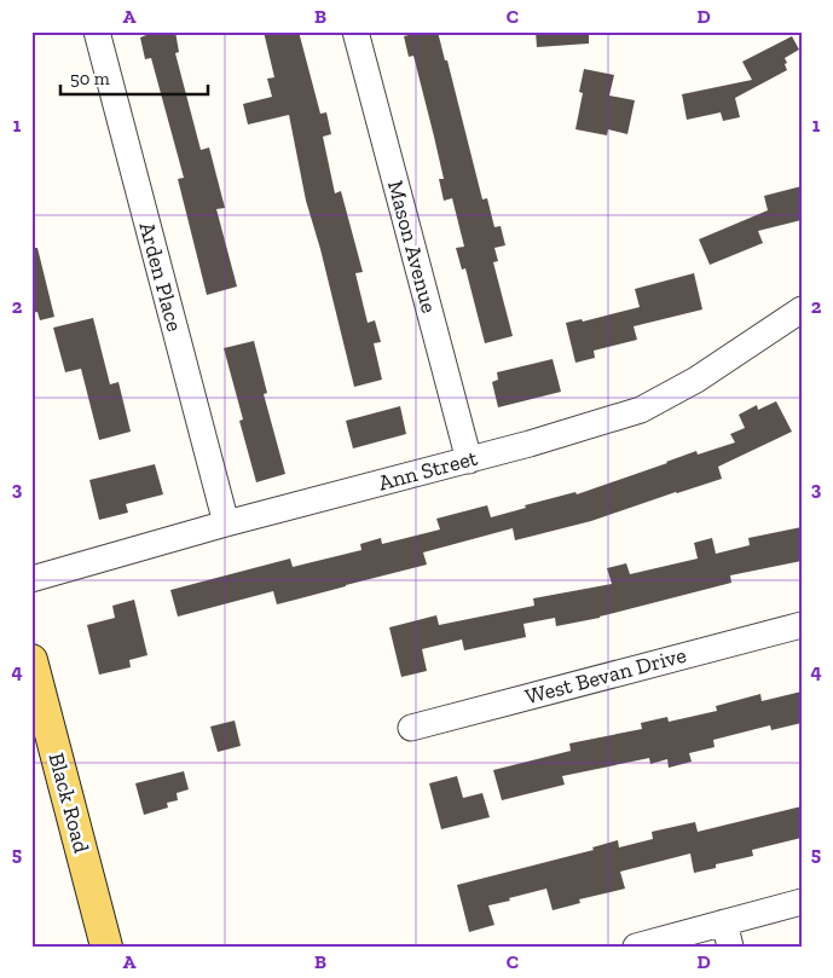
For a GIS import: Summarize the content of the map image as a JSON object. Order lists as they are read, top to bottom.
{
  "streets": {
    "main road": ["Black Road"],
    "street": [
      "Mason Avenue",
      "Arden Place",
      "Ann Street",
      "West Bevan Drive"
    ]
  },
  "crossings": [
    ["Mason Avenue", "Ann Street"],
    ["Arden Place", "Ann Street"]
  ],
  "scale_bar": "50 m",
  "grid": {
    "columns": [
      "A",
      "B",
      "C",
      "D"
    ],
    "rows": [
      "1",
      "2",
      "3",
      "4",
      "5"
    ]
  }
}
